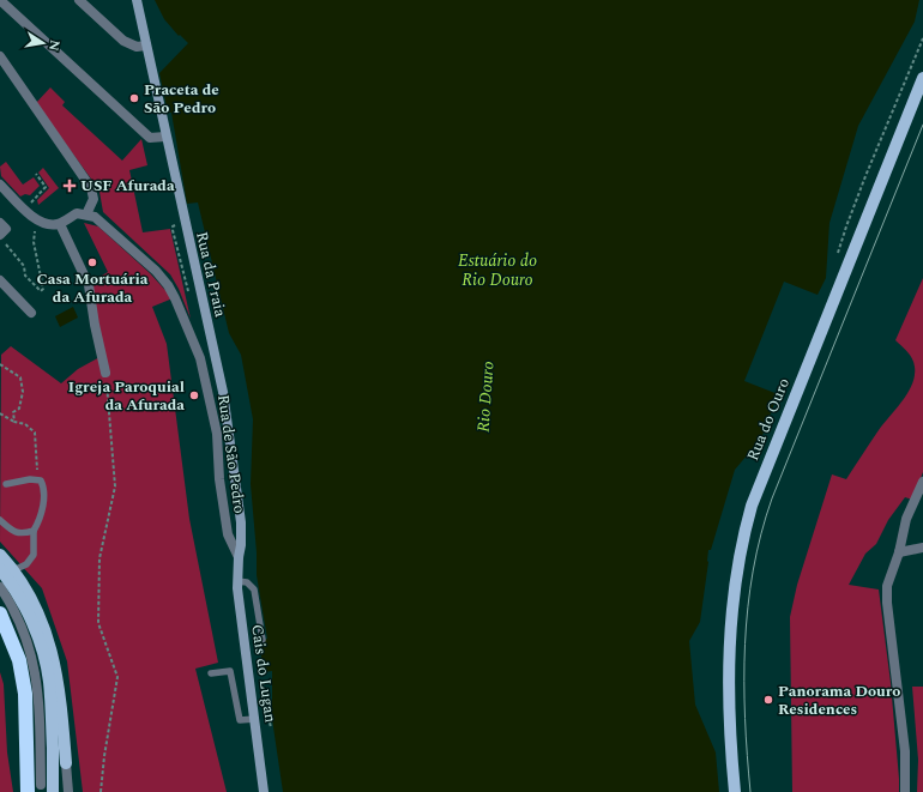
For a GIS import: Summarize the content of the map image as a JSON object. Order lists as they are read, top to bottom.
{
  "streets": {
    "main road": ["Rua da Praia", "Rua do Ouro", "Cais do Lugan"],
    "street": ["Rua de São Pedro"]
  },
  "crossings": [
    ["Rua da Praia", "Rua de São Pedro"],
    ["Rua da Praia", "Cais do Lugan"],
    ["Rua de São Pedro", "Cais do Lugan"]
  ],
  "water": ["Estuário do Rio Douro", "Rio Douro"],
  "places": {
    "other": [
      "Praceta de São Pedro",
      "Casa Mortuária da Afurada",
      "Igreja Paroquial da Afurada",
      "Panorama Douro Residences"
    ],
    "health": ["USF Afurada"]
  },
  "north": "right"
}
